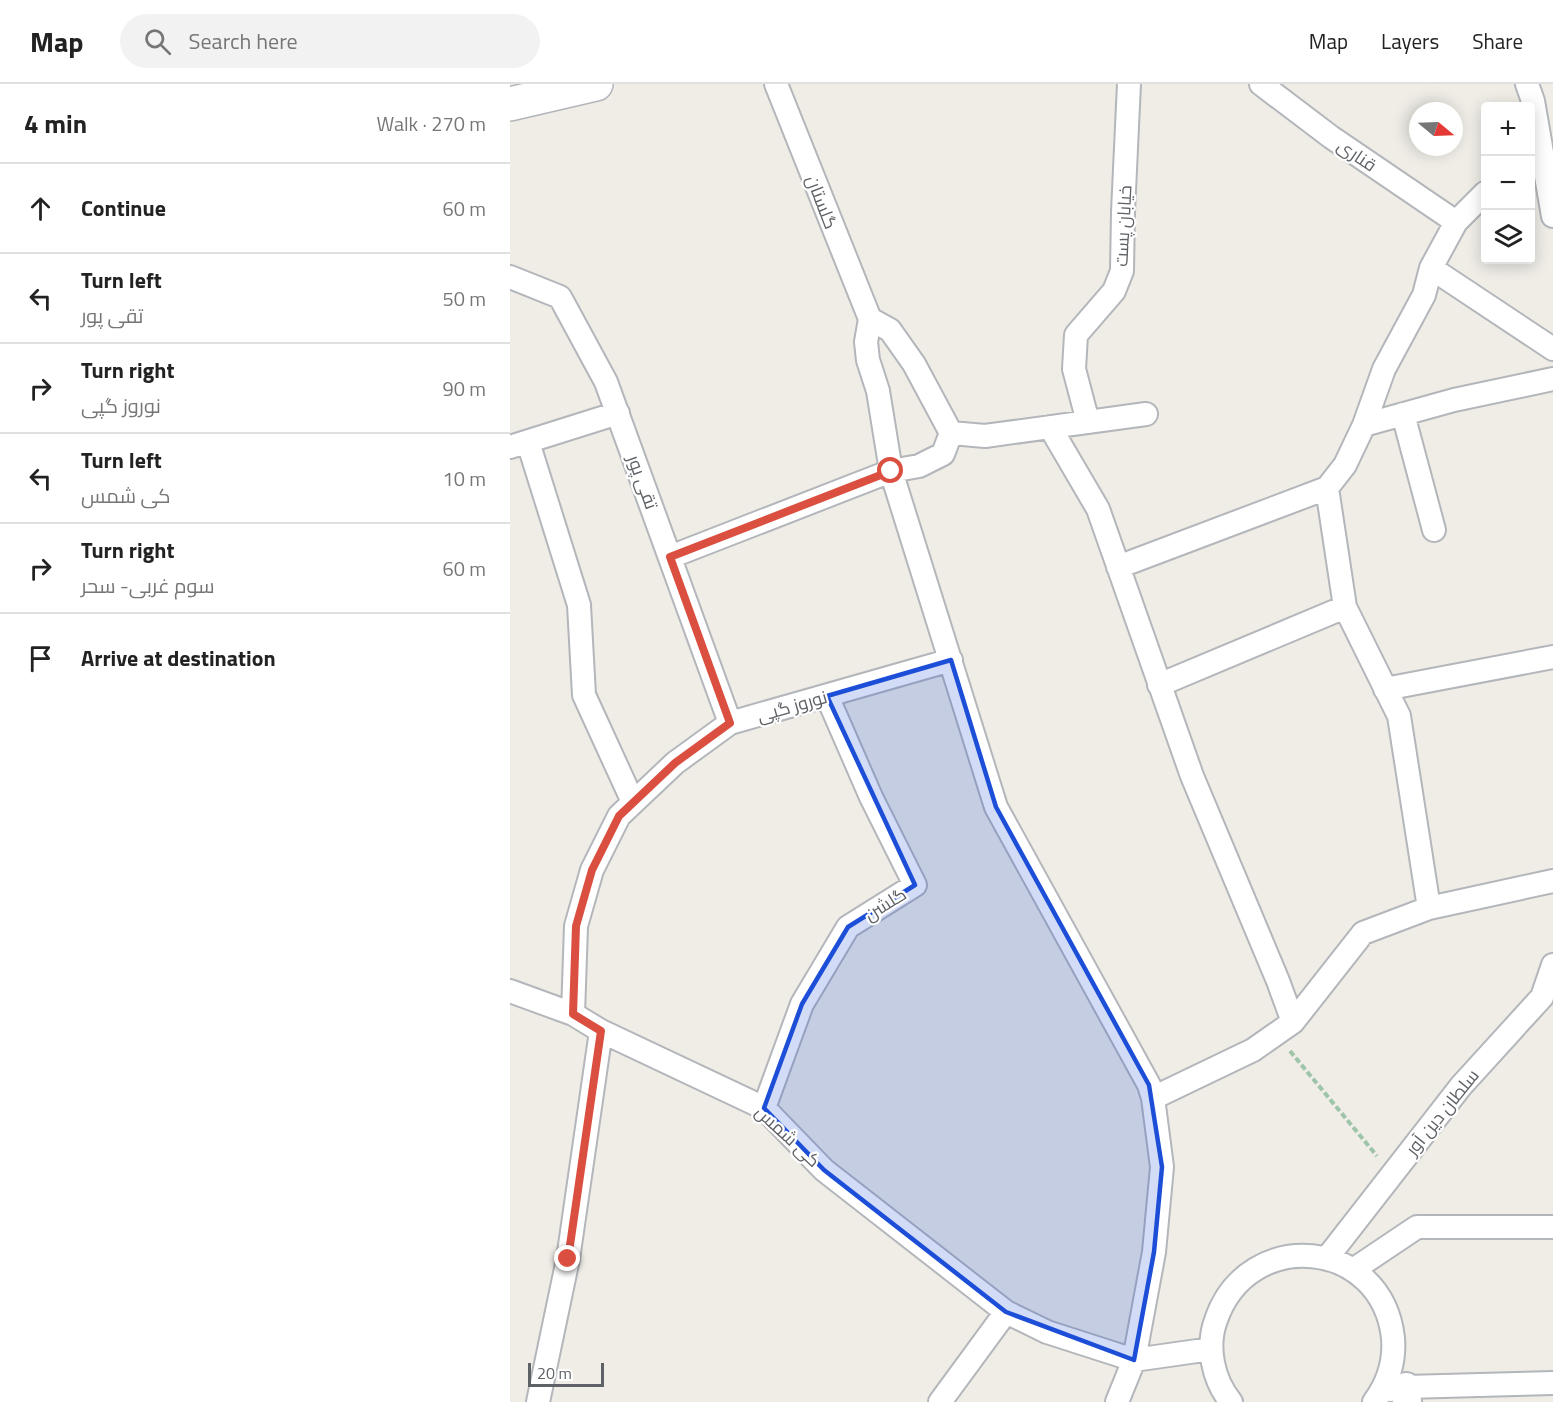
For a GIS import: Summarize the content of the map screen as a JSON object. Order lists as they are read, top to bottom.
{
  "streets": {
    "street": [
      "قناری",
      "گلستان",
      "خیابان پست",
      "تقی پور",
      "نوروز گپی",
      "گلشن",
      "سلطان دین آور",
      "کی شمس"
    ]
  },
  "crossings": [
    ["تقی پور", "نوروز گپی"],
    ["نوروز گپی", "گلشن"],
    ["نوروز گپی", "کی شمس"],
    ["گلشن", "کی شمس"]
  ],
  "scale_bar": "20 m",
  "north": "right",
  "page": {
    "header": "Map",
    "search": "Search here",
    "nav": ["Map", "Layers", "Share"],
    "heading": ["4 min", "Walk · 270 m"],
    "map_buttons": ["+", "−"],
    "list": [
      ["Continue", "60 m"],
      ["Turn left", "تقی پور", "50 m"],
      ["Turn right", "نوروز گپی", "90 m"],
      ["Turn left", "کی شمس", "10 m"],
      ["Turn right", "سوم غربی- سحر", "60 m"],
      "Arrive at destination"
    ],
    "scale": "20 m"
  }
}
